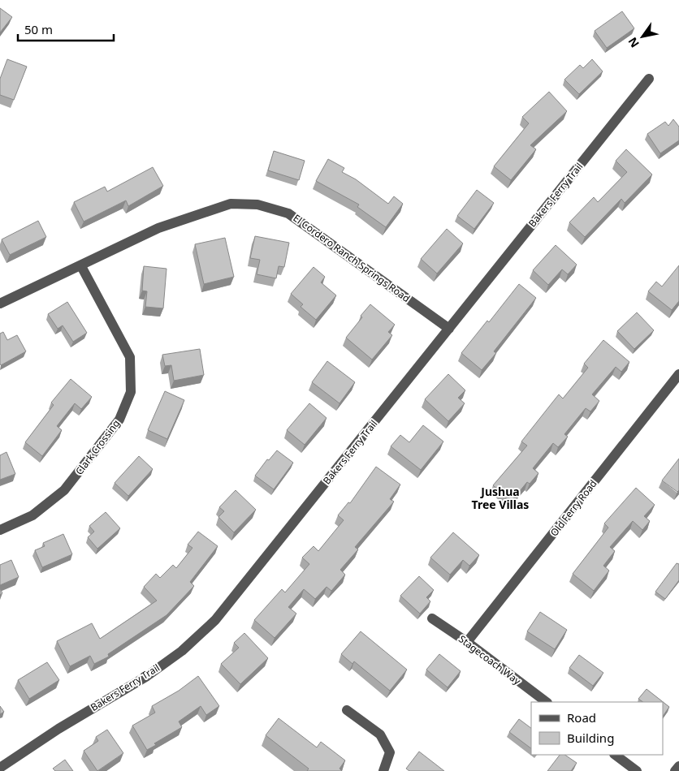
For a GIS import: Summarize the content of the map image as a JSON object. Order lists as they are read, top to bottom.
{
  "streets": {
    "street": [
      "Bakers Ferry Trail",
      "El Cordero Ranch Springs Road",
      "Clark Crossing",
      "Old Ferry Road",
      "Stagecoach Way"
    ]
  },
  "crossings": [
    ["Bakers Ferry Trail", "El Cordero Ranch Springs Road"],
    ["El Cordero Ranch Springs Road", "Clark Crossing"],
    ["Old Ferry Road", "Stagecoach Way"]
  ],
  "districts": ["Jushua Tree Villas"],
  "legend": ["Road", "Building"],
  "scale_bar": "50 m",
  "north": "bottom left"
}
